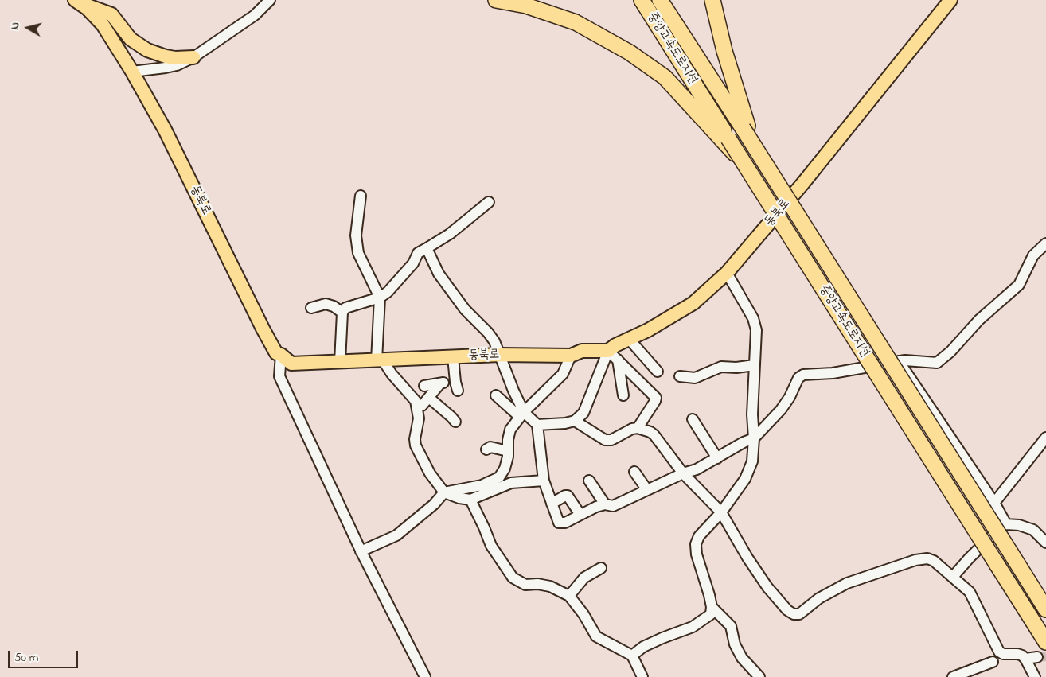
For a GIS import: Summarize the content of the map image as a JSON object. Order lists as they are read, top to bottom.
{
  "streets": {
    "highway": ["중앙고속도로지선"],
    "main road": ["동북로"]
  },
  "scale_bar": "50 m",
  "north": "left"
}
